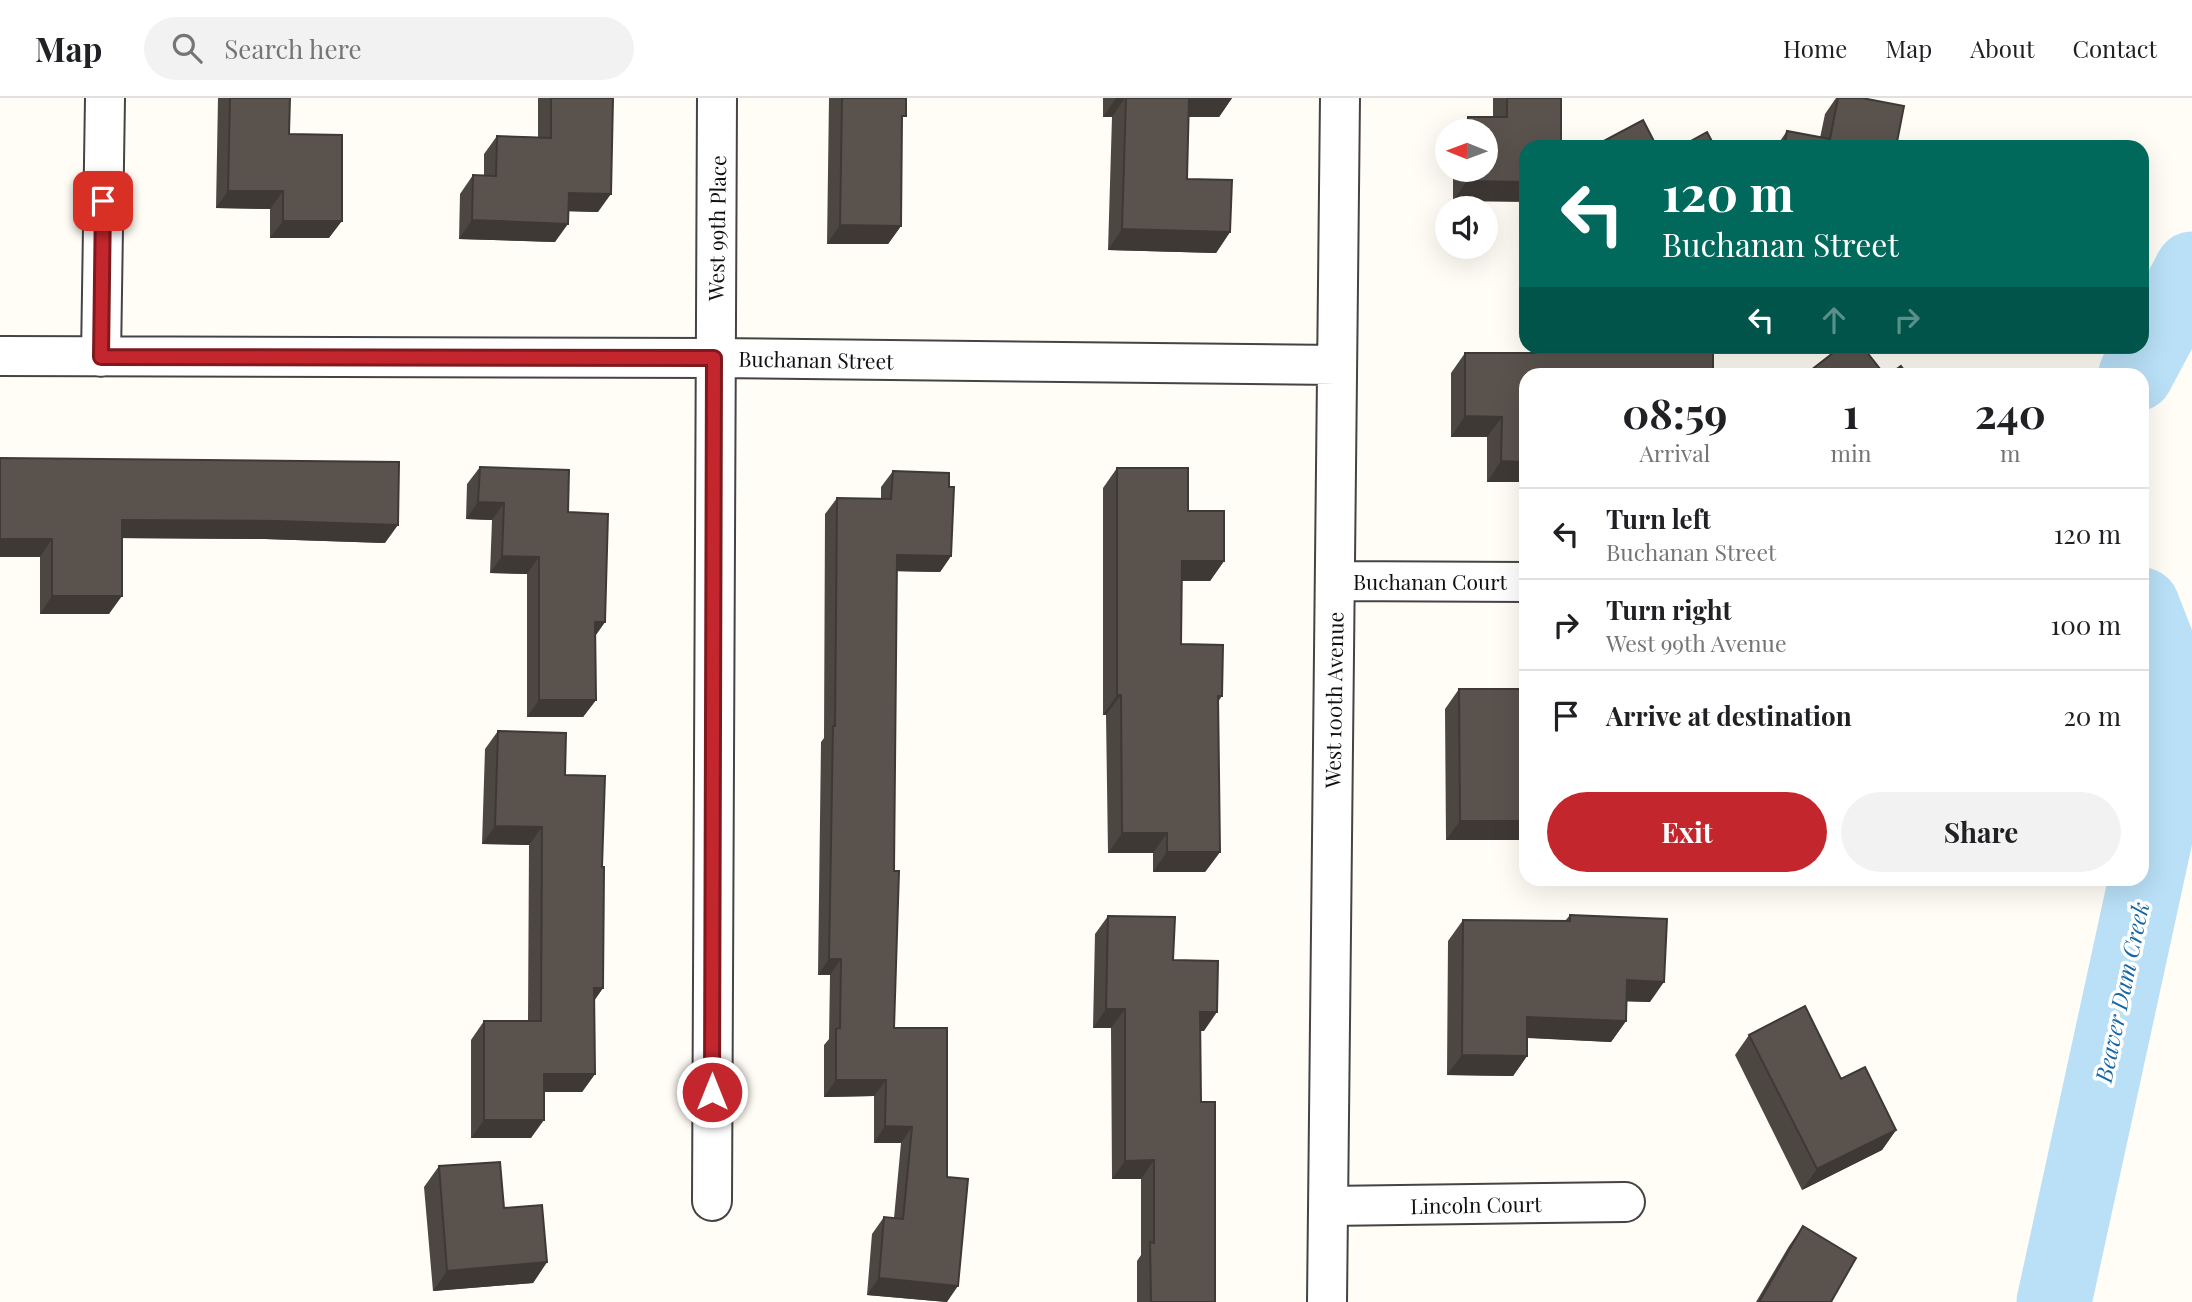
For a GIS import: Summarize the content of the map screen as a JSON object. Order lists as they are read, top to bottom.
{
  "streets": {
    "street": [
      "West 99th Place",
      "Buchanan Street",
      "Buchanan Court",
      "West 100th Avenue",
      "Lincoln Court"
    ]
  },
  "crossings": [
    ["West 99th Place", "Buchanan Street"],
    ["Buchanan Street", "West 100th Avenue"],
    ["Buchanan Court", "West 100th Avenue"],
    ["West 100th Avenue", "Lincoln Court"]
  ],
  "water": ["Beaver Dam Creek"],
  "north": "left",
  "page": {
    "header": "Map",
    "search": "Search here",
    "nav": [
      "Home",
      "Map",
      "About",
      "Contact"
    ],
    "turn": ["120 m", "Buchanan Street"],
    "eta": [
      "08:59",
      "Arrival",
      "1",
      "min",
      "240",
      "m"
    ],
    "list": [
      {
        "name": "Turn left",
        "note": "Buchanan Street",
        "value": "120 m"
      },
      {
        "name": "Turn right",
        "note": "West 99th Avenue",
        "value": "100 m"
      },
      {
        "name": "Arrive at destination",
        "value": "20 m"
      }
    ],
    "buttons": ["Exit", "Share"]
  }
}
